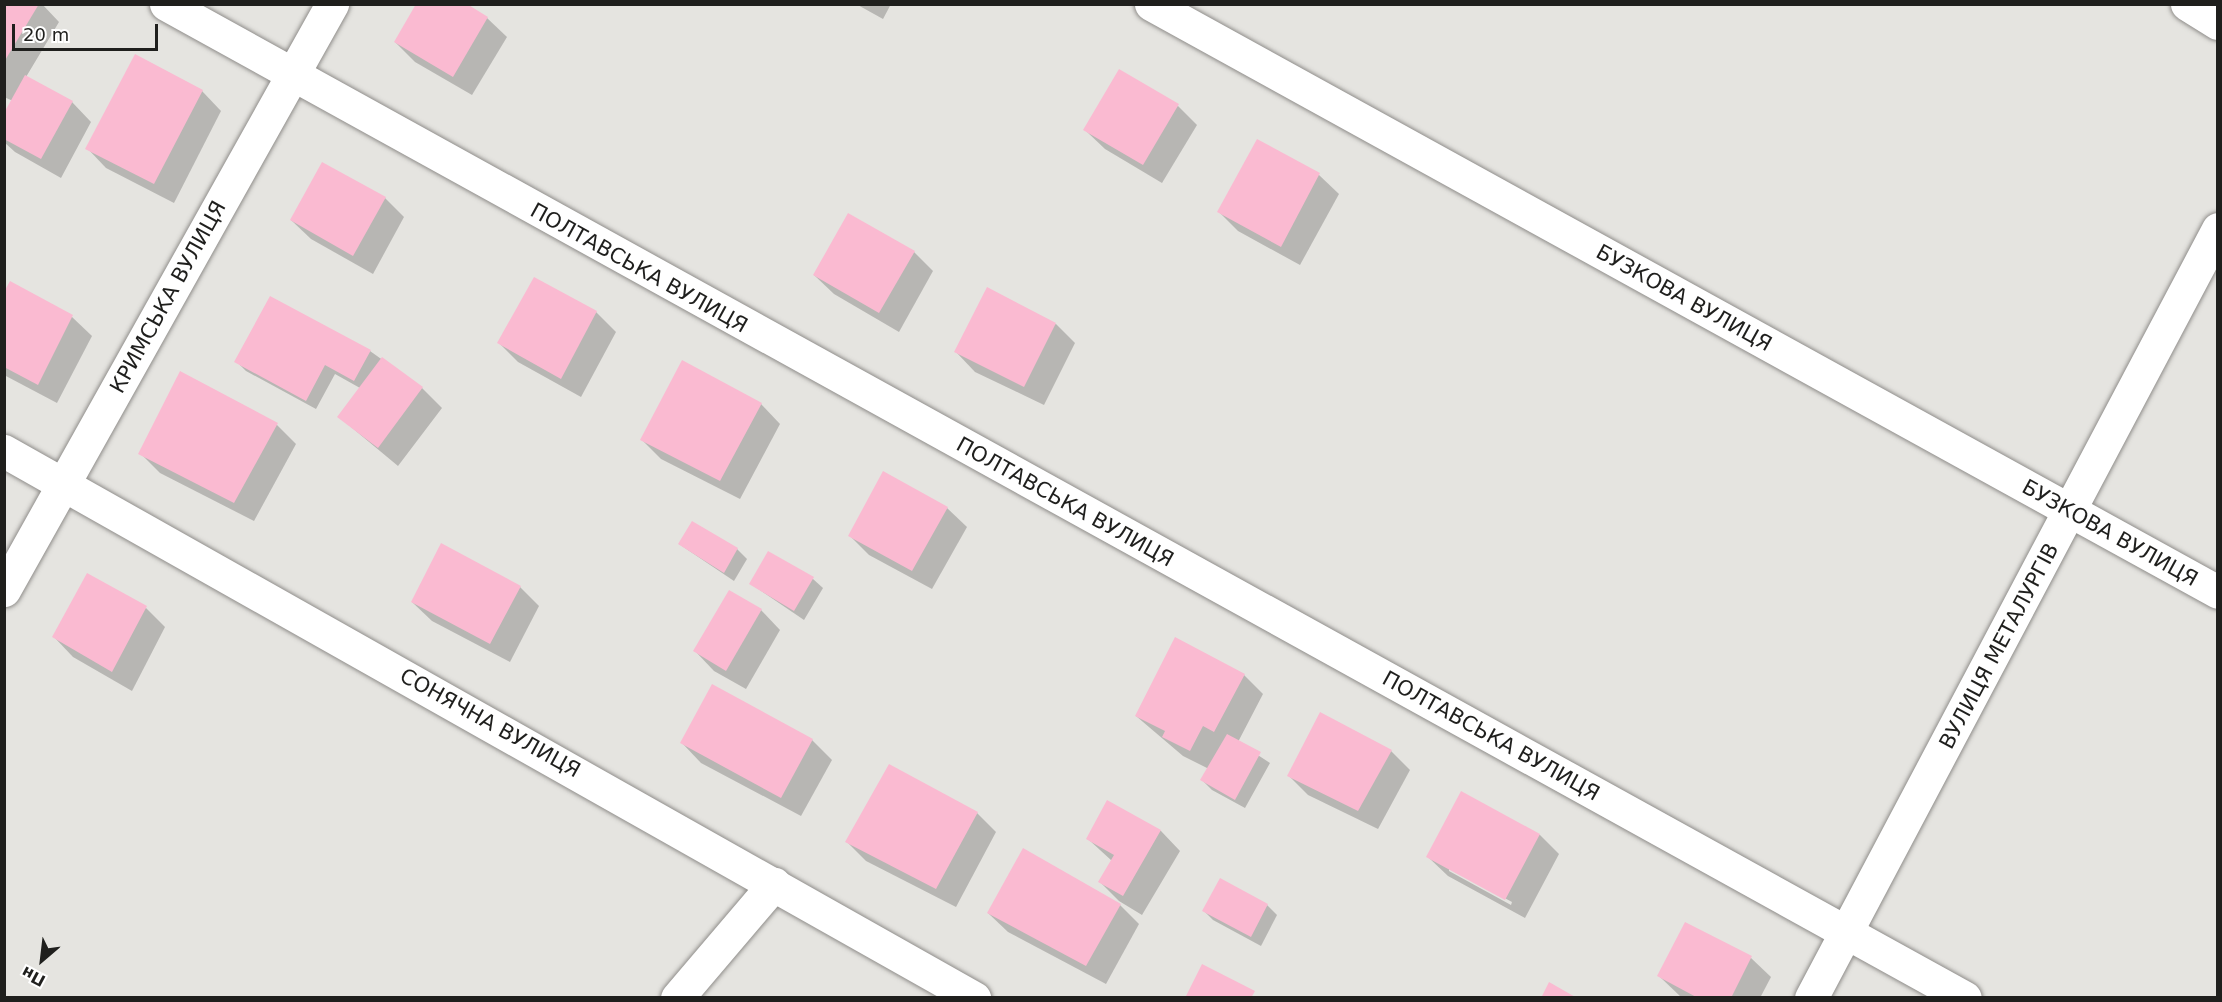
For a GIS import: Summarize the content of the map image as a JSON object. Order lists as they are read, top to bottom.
{
  "streets": {
    "street": [
      "ПОЛТАВСЬКА ВУЛИЦЯ",
      "КРИМСЬКА ВУЛИЦЯ",
      "БУЗКОВА ВУЛИЦЯ",
      "ВУЛИЦЯ МЕТАЛУРГІВ",
      "СОНЯЧНА ВУЛИЦЯ"
    ]
  },
  "crossings": [
    ["ПОЛТАВСЬКА ВУЛИЦЯ", "КРИМСЬКА ВУЛИЦЯ"],
    ["ПОЛТАВСЬКА ВУЛИЦЯ", "ВУЛИЦЯ МЕТАЛУРГІВ"],
    ["КРИМСЬКА ВУЛИЦЯ", "СОНЯЧНА ВУЛИЦЯ"],
    ["БУЗКОВА ВУЛИЦЯ", "ВУЛИЦЯ МЕТАЛУРГІВ"]
  ],
  "scale_bar": "20 m",
  "north": "bottom left"
}
